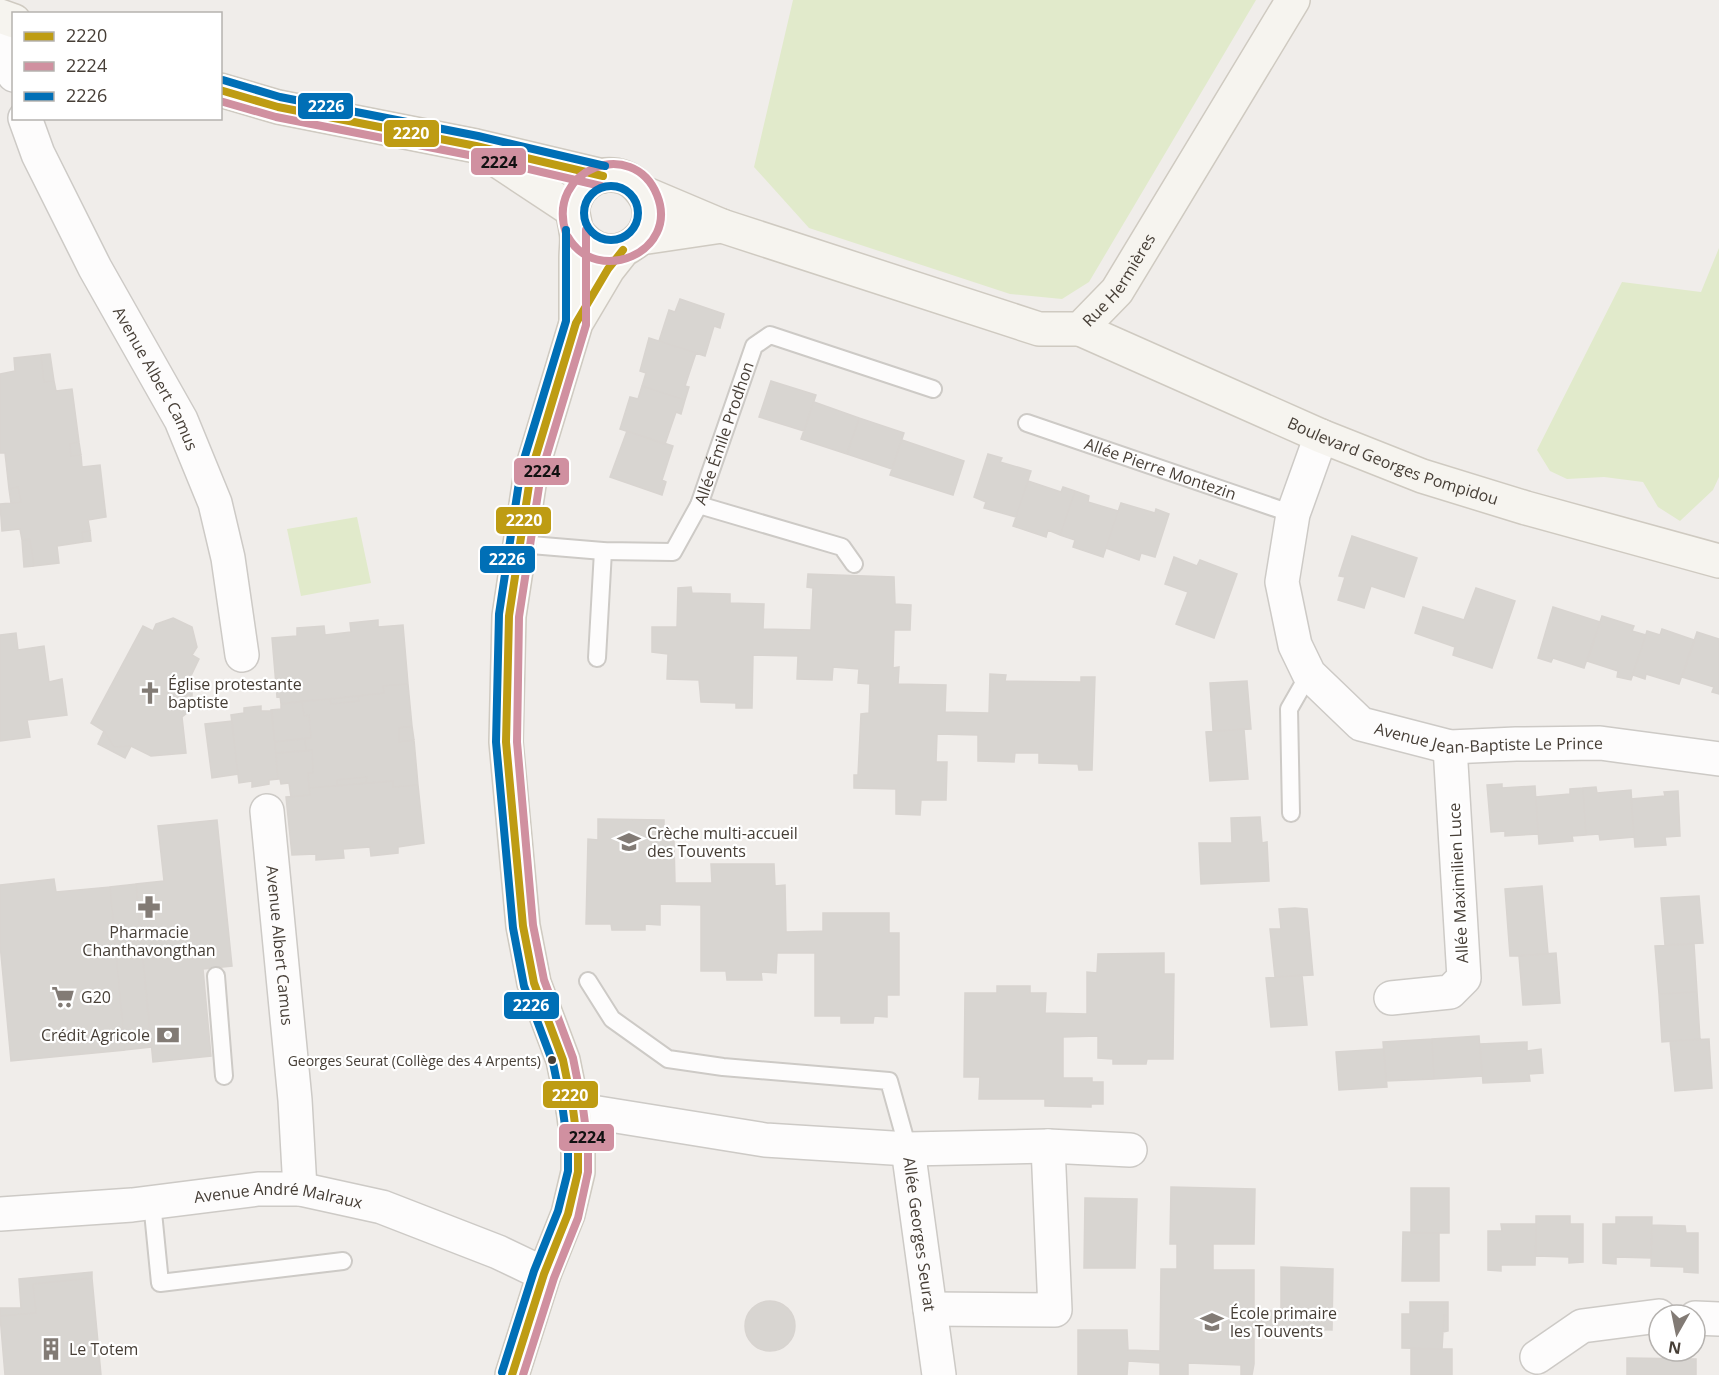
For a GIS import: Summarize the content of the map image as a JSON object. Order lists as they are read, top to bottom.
{
  "streets": {
    "main road": ["Rue Hermières", "Boulevard Georges Pompidou"],
    "street": [
      "Avenue Albert Camus",
      "Avenue Jean-Baptiste Le Prince",
      "Allée Maximilien Luce",
      "Avenue André Malraux",
      "Allée Georges Seurat"
    ],
    "lane": ["Allée Émile Prodhon", "Allée Pierre Montezin"]
  },
  "crossings": [
    ["Rue Hermières", "Boulevard Georges Pompidou"],
    ["Avenue Albert Camus", "Avenue André Malraux"],
    ["Boulevard Georges Pompidou", "Avenue Jean-Baptiste Le Prince"],
    ["Allée Pierre Montezin", "Avenue Jean-Baptiste Le Prince"],
    ["Avenue Jean-Baptiste Le Prince", "Allée Maximilien Luce"]
  ],
  "places": {
    "church": ["Église protestante baptiste"],
    "school or university": ["Crèche multi-accueil des Touvents", "École primaire les Touvents"],
    "pharmacy": ["Pharmacie Chanthavongthan"],
    "supermarket": ["G20"],
    "bank": ["Crédit Agricole"],
    "other": ["Georges Seurat (Collège des 4 Arpents)"],
    "building": ["Le Totem"]
  },
  "lines": ["transit line 2226", "transit line 2220", "transit line 2224"],
  "legend": ["2220", "2224", "2226"],
  "north": "bottom"
}
